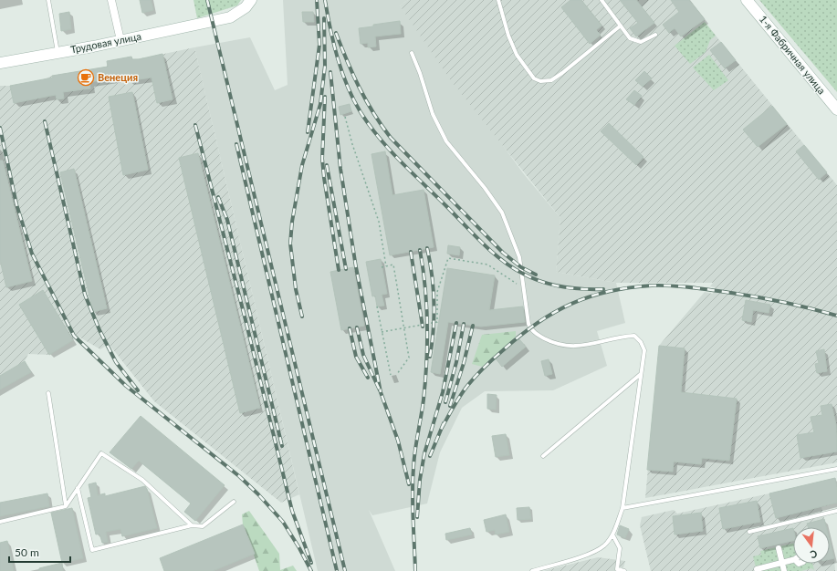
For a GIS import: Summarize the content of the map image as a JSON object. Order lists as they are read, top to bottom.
{
  "streets": {
    "main road": ["Трудовая улица", "1-я Фабричная улица"]
  },
  "places": {
    "cafe": ["Венеция"]
  },
  "scale_bar": "50 m",
  "north": "bottom"
}
